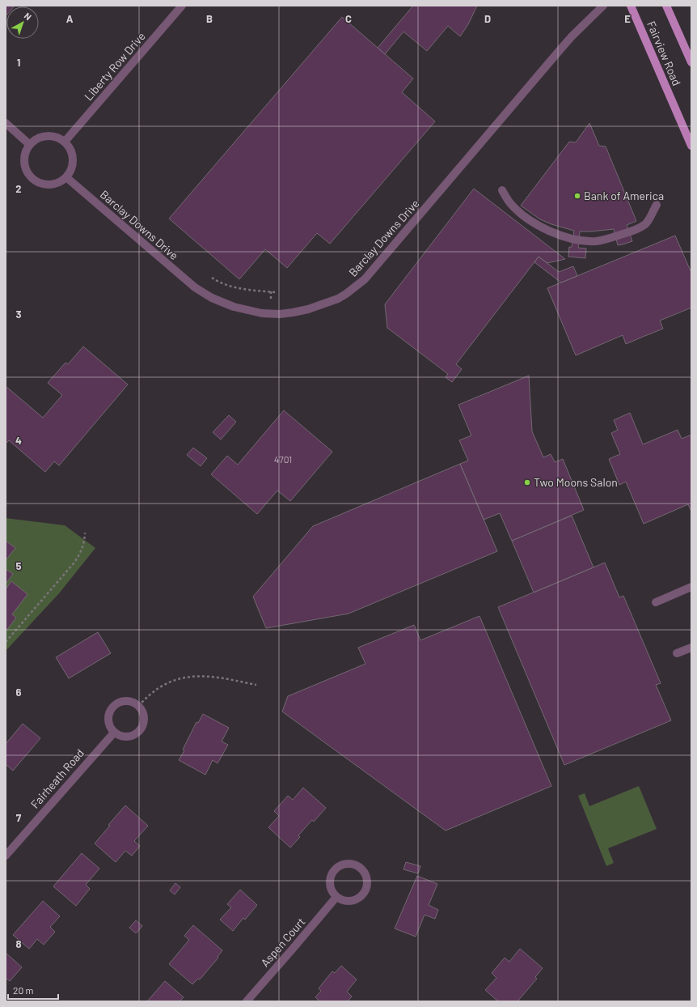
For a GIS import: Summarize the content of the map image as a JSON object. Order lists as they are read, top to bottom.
{
  "streets": {
    "main road": ["Fairview Road"],
    "street": [
      "Liberty Row Drive",
      "Barclay Downs Drive",
      "Fairheath Road",
      "Aspen Court"
    ]
  },
  "crossings": [
    ["Liberty Row Drive", "Barclay Downs Drive"]
  ],
  "places": ["Bank of America", "Two Moons Salon"],
  "house_numbers": ["4701"],
  "scale_bar": "20 m",
  "north": "top right",
  "grid": {
    "columns": [
      "A",
      "B",
      "C",
      "D",
      "E"
    ],
    "rows": [
      "1",
      "2",
      "3",
      "4",
      "5",
      "6",
      "7",
      "8"
    ]
  }
}
